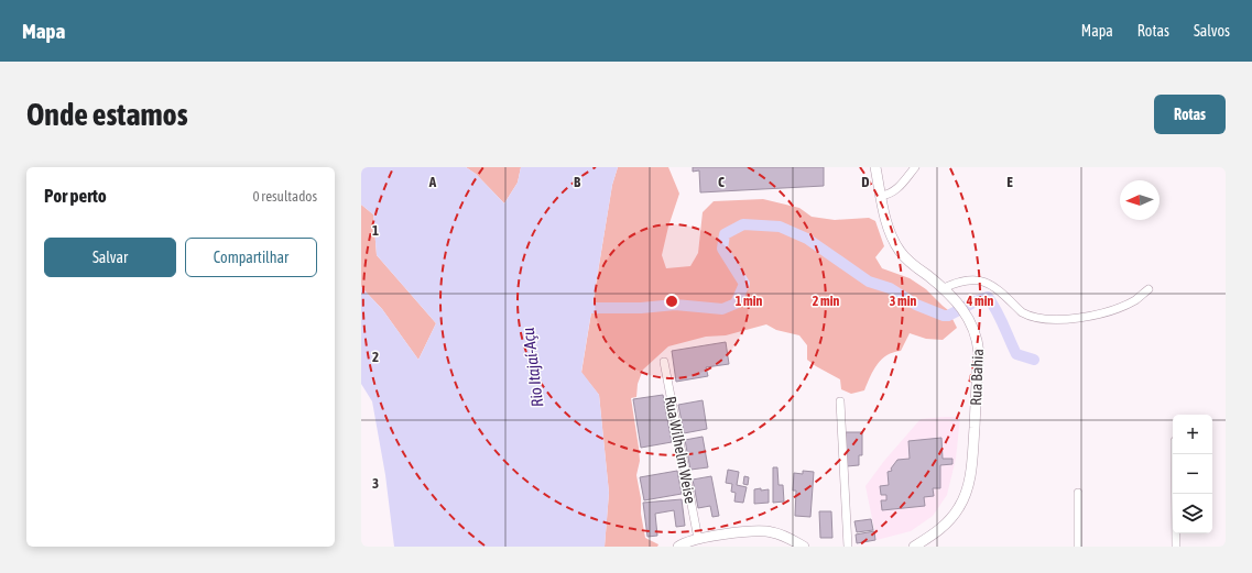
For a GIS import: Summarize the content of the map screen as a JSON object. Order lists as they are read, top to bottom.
{
  "streets": {
    "main road": ["Rua Bahia"],
    "street": ["Rua Wilhelm Weise"]
  },
  "water": ["Rio Itajaí-Açu"],
  "north": "left",
  "page": {
    "header": "Mapa",
    "nav": ["Mapa", "Rotas", "Salvos"],
    "buttons": [
      "Rotas",
      ["Salvar", "Compartilhar"]
    ],
    "title": "Onde estamos",
    "heading": ["Por perto", "0 resultados"],
    "map_buttons": ["+", "−"]
  },
  "grid": {
    "columns": [
      "A",
      "B",
      "C",
      "D",
      "E"
    ],
    "rows": ["1", "2", "3"]
  },
  "rings": [
    "1 min",
    "2 min",
    "3 min",
    "4 min"
  ]
}
